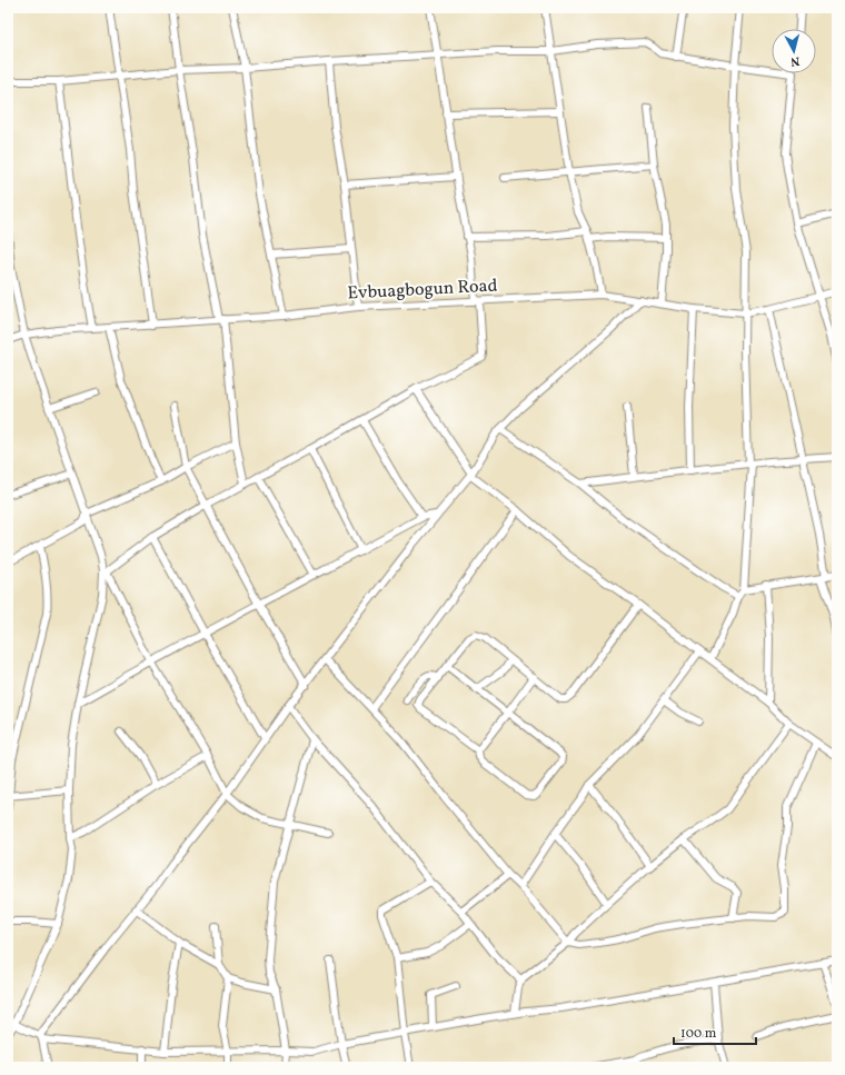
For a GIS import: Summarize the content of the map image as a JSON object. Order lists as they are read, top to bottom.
{
  "streets": {
    "street": ["Evbuagbogun Road"]
  },
  "scale_bar": "100 m",
  "north": "bottom"
}
